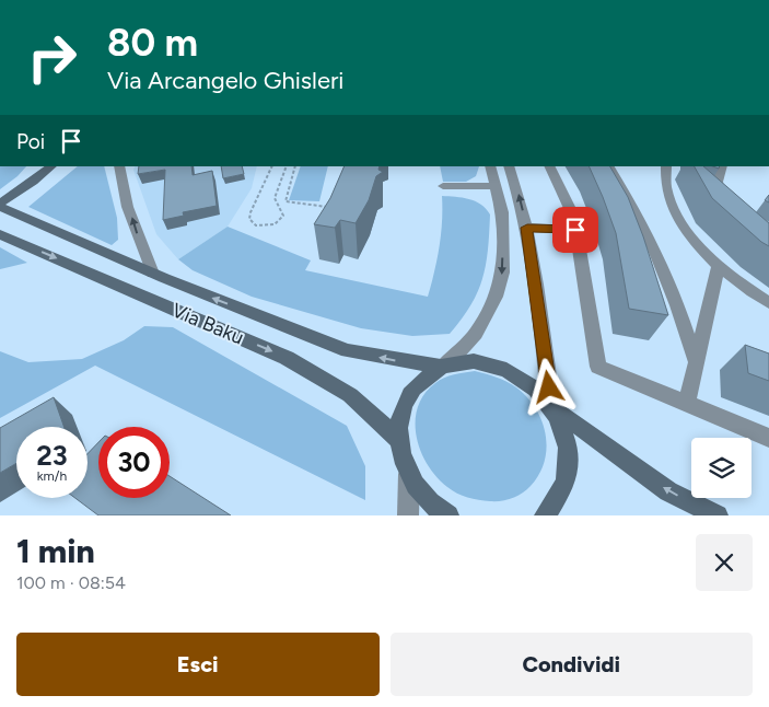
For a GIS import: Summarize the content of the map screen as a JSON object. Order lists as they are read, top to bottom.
{
  "streets": {
    "main road": ["Via Baku"]
  },
  "page": {
    "turn": ["80 m", "Via Arcangelo Ghisleri"],
    "then": "Poi",
    "speed": "23 km/h",
    "limit": "30",
    "heading": ["1 min", "100 m · 08:54"],
    "buttons": ["Esci", "Condividi"]
  }
}
